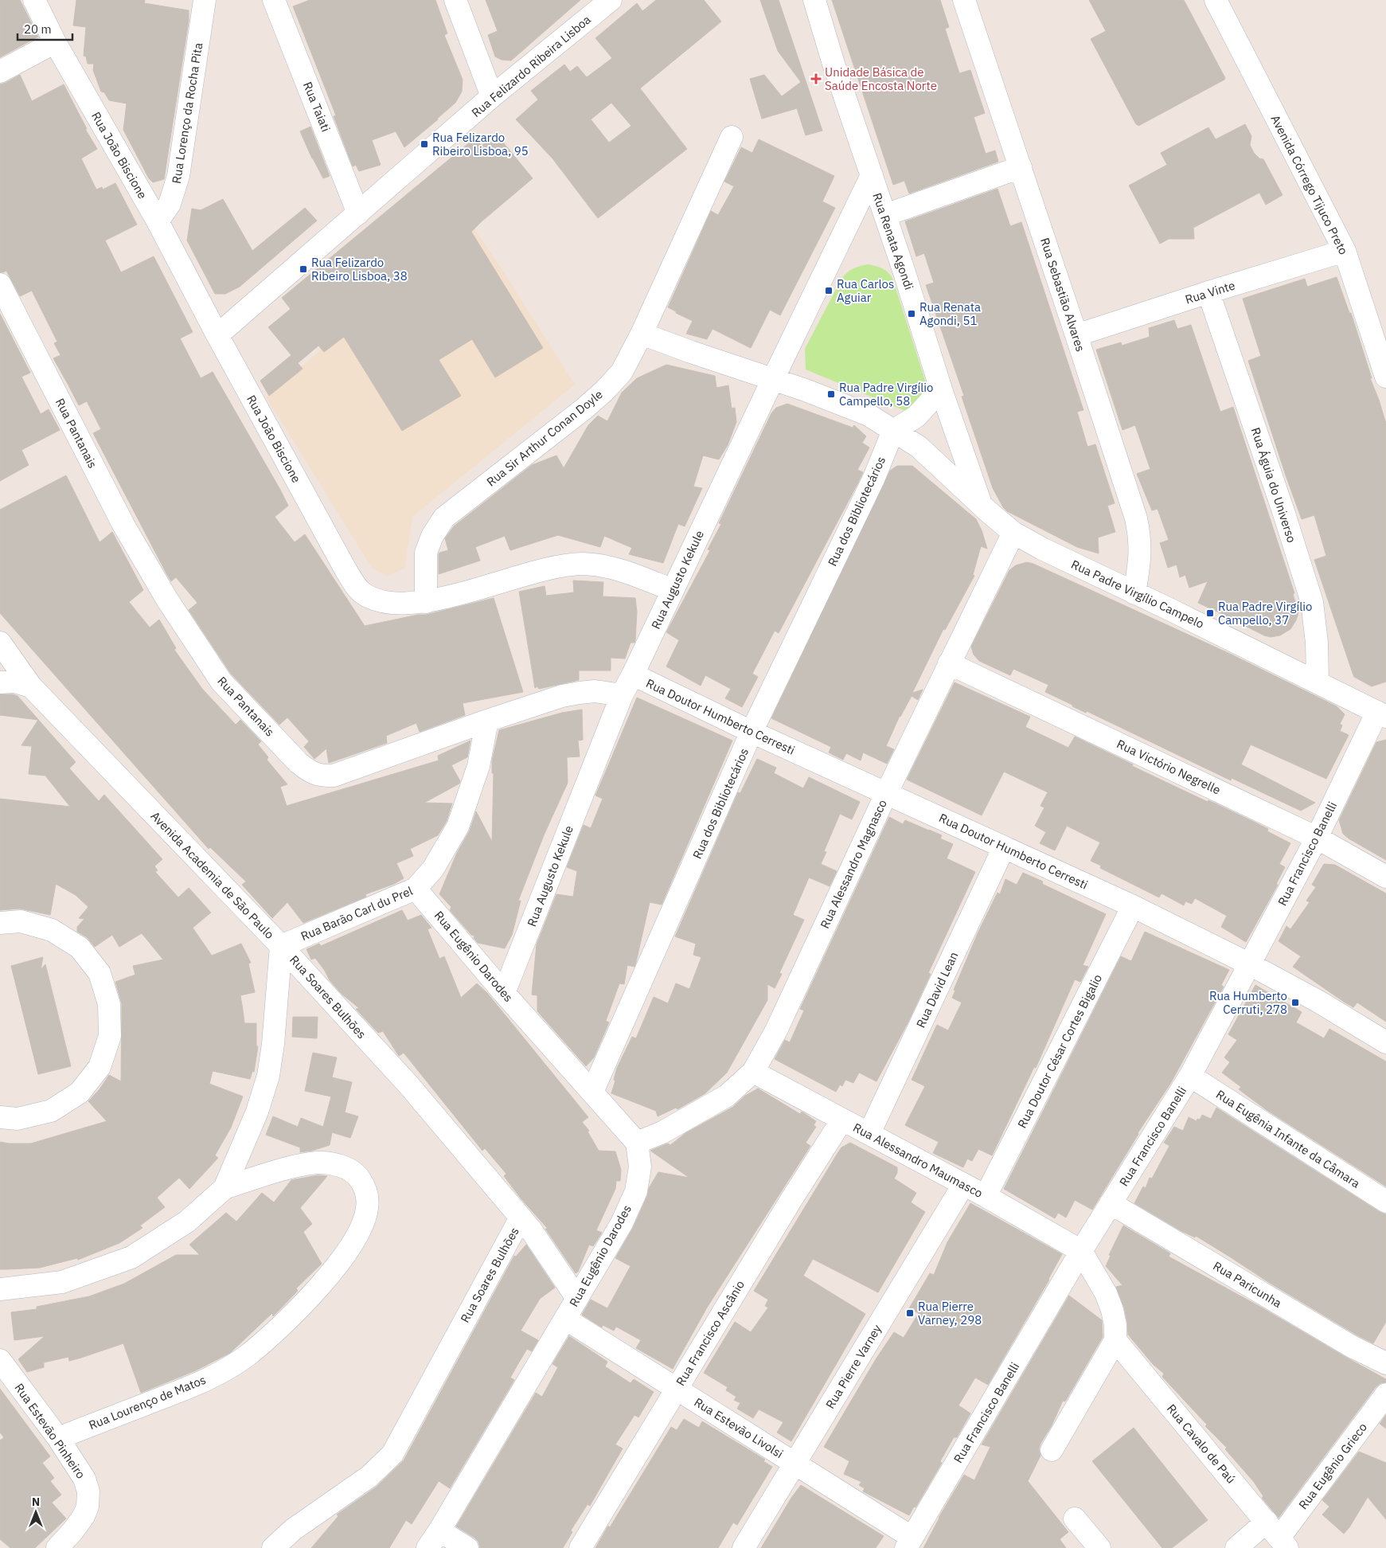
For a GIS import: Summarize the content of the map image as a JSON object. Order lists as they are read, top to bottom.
{
  "streets": {
    "street": [
      "Rua Felizardo Ribeira Lisboa",
      "Rua Taiati",
      "Rua Lorenço da Rocha Pita",
      "Rua João Biscione",
      "Avenida Córrego Tijuco Preto",
      "Rua Renata Agondi",
      "Rua Vinte",
      "Rua Sebastião Alvares",
      "Rua Pantanais",
      "Rua Sir Arthur Conan Doyle",
      "Rua Águia do Universo",
      "Rua dos Bibliotecários",
      "Rua Augusto Kekule",
      "Rua Padre Virgílio Campelo",
      "Rua Doutor Humberto Cerresti",
      "Rua Victório Negrelle",
      "Rua Francisco Banelli",
      "Rua Alessandro Magnasco",
      "Avenida Academia de São Paulo",
      "Rua Barão Carl du Prel",
      "Rua Eugênio Darodes",
      "Rua David Lean",
      "Rua Soares Bulhões",
      "Rua Doutor César Cortes Bigalio",
      "Rua Eugênia Infante da Câmara",
      "Rua Alessandro Maumasco",
      "Rua Paricunha",
      "Rua Francisco Ascânio",
      "Rua Pierre Varney",
      "Rua Lourenço de Matos",
      "Rua Estevão Livolsi",
      "Rua Estevão Pinheiro",
      "Rua Cavalo de Paú",
      "Rua Eugênio Grieco"
    ]
  },
  "crossings": [
    ["Rua Felizardo Ribeira Lisboa", "Rua Taiati"],
    ["Rua Felizardo Ribeira Lisboa", "Rua João Biscione"],
    ["Rua Lorenço da Rocha Pita", "Rua João Biscione"],
    ["Rua João Biscione", "Rua Sir Arthur Conan Doyle"],
    ["Rua João Biscione", "Rua Augusto Kekule"],
    ["Avenida Córrego Tijuco Preto", "Rua Vinte"],
    ["Rua Renata Agondi", "Rua Augusto Kekule"],
    ["Rua Renata Agondi", "Rua Padre Virgílio Campelo"],
    ["Rua Vinte", "Rua Sebastião Alvares"],
    ["Rua Vinte", "Rua Águia do Universo"],
    ["Rua Sebastião Alvares", "Rua Padre Virgílio Campelo"],
    ["Rua Pantanais", "Rua Augusto Kekule"],
    ["Rua Pantanais", "Rua Barão Carl du Prel"],
    ["Rua Sir Arthur Conan Doyle", "Rua Padre Virgílio Campelo"],
    ["Rua Águia do Universo", "Rua Padre Virgílio Campelo"],
    ["Rua dos Bibliotecários", "Rua Padre Virgílio Campelo"],
    ["Rua dos Bibliotecários", "Rua Doutor Humberto Cerresti"],
    ["Rua dos Bibliotecários", "Rua Eugênio Darodes"],
    ["Rua Augusto Kekule", "Rua Padre Virgílio Campelo"],
    ["Rua Augusto Kekule", "Rua Doutor Humberto Cerresti"],
    ["Rua Augusto Kekule", "Rua Eugênio Darodes"],
    ["Rua Padre Virgílio Campelo", "Rua Francisco Banelli"],
    ["Rua Padre Virgílio Campelo", "Rua Alessandro Magnasco"],
    ["Rua Doutor Humberto Cerresti", "Rua Francisco Banelli"],
    ["Rua Doutor Humberto Cerresti", "Rua Alessandro Magnasco"],
    ["Rua Doutor Humberto Cerresti", "Rua David Lean"],
    ["Rua Doutor Humberto Cerresti", "Rua Doutor César Cortes Bigalio"],
    ["Rua Victório Negrelle", "Rua Francisco Banelli"],
    ["Rua Victório Negrelle", "Rua Alessandro Magnasco"],
    ["Rua Francisco Banelli", "Rua Eugênia Infante da Câmara"],
    ["Rua Francisco Banelli", "Rua Alessandro Maumasco"],
    ["Rua Francisco Banelli", "Rua Paricunha"],
    ["Rua Francisco Banelli", "Rua Estevão Livolsi"],
    ["Rua Alessandro Magnasco", "Rua Eugênio Darodes"],
    ["Rua Alessandro Magnasco", "Rua Alessandro Maumasco"],
    ["Avenida Academia de São Paulo", "Rua Barão Carl du Prel"],
    ["Avenida Academia de São Paulo", "Rua Soares Bulhões"],
    ["Avenida Academia de São Paulo", "Rua Lourenço de Matos"],
    ["Rua Barão Carl du Prel", "Rua Eugênio Darodes"],
    ["Rua Barão Carl du Prel", "Rua Soares Bulhões"],
    ["Rua Eugênio Darodes", "Rua Estevão Livolsi"],
    ["Rua David Lean", "Rua Alessandro Maumasco"],
    ["Rua Doutor César Cortes Bigalio", "Rua Alessandro Maumasco"],
    ["Rua Alessandro Maumasco", "Rua Francisco Ascânio"],
    ["Rua Alessandro Maumasco", "Rua Pierre Varney"],
    ["Rua Francisco Ascânio", "Rua Estevão Livolsi"],
    ["Rua Pierre Varney", "Rua Estevão Livolsi"],
    ["Rua Lourenço de Matos", "Rua Estevão Pinheiro"],
    ["Rua Cavalo de Paú", "Rua Eugênio Grieco"]
  ],
  "places": {
    "health": ["Unidade Básica de Saúde Encosta Norte"],
    "transit": [
      "Rua Felizardo Ribeiro Lisboa, 95",
      "Rua Felizardo Ribeiro Lisboa, 38",
      "Rua Carlos Aguiar",
      "Rua Renata Agondi, 51",
      "Rua Padre Virgílio Campello, 58",
      "Rua Padre Virgílio Campello, 37",
      "Rua Humberto Cerruti, 278",
      "Rua Pierre Varney, 298"
    ]
  },
  "scale_bar": "20 m",
  "north": "top"
}
